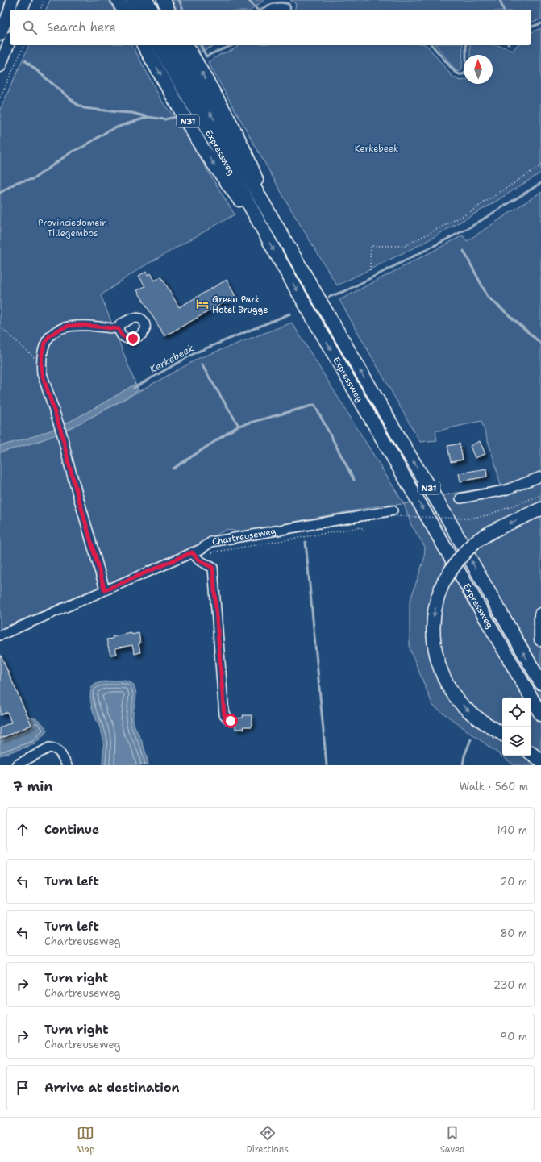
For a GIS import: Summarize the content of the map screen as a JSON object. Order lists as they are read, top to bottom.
{
  "streets": {
    "highway": ["N31", "Expressweg"],
    "street": ["Chartreuseweg"]
  },
  "crossings": [
    ["N31", "Expressweg"]
  ],
  "water": ["Kerkebeek"],
  "parks": ["Kerkebeek", "Provinciedomein Tillegembos"],
  "places": {
    "hotel": ["Green Park Hotel Brugge"]
  },
  "north": "top",
  "page": {
    "search": "Search here",
    "heading": ["7 min", "Walk · 560 m"],
    "list": [
      ["Continue", "140 m"],
      ["Turn left", "20 m"],
      ["Turn left", "Chartreuseweg", "80 m"],
      ["Turn right", "Chartreuseweg", "230 m"],
      ["Turn right", "Chartreuseweg", "90 m"],
      "Arrive at destination"
    ],
    "nav": ["Map", "Directions", "Saved"]
  }
}
